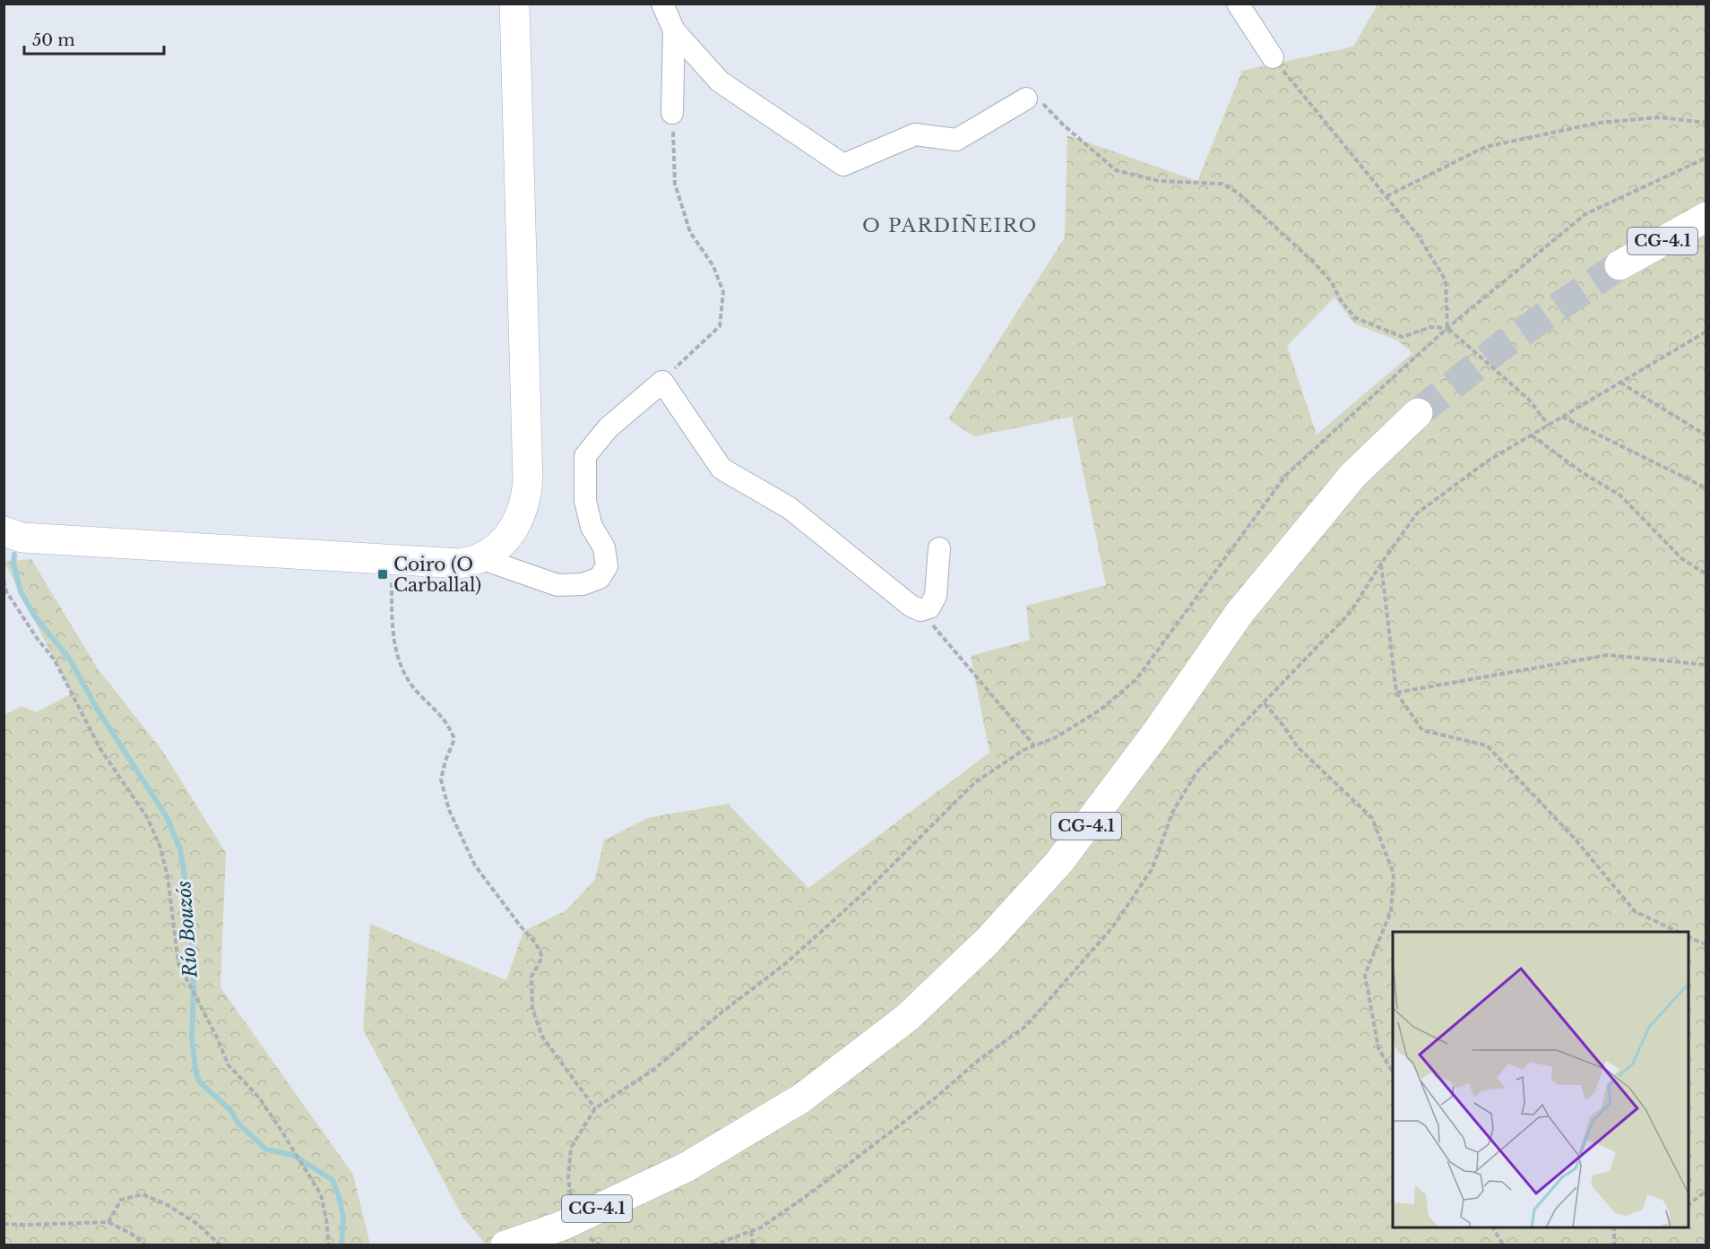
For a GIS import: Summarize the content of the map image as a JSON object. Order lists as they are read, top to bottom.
{
  "streets": {
    "main road": ["CG-4.1"]
  },
  "districts": ["O PARDIÑEIRO"],
  "water": ["Río Bouzós"],
  "places": {
    "transit": ["Coiro (O Carballal)"]
  },
  "scale_bar": "50 m"
}
